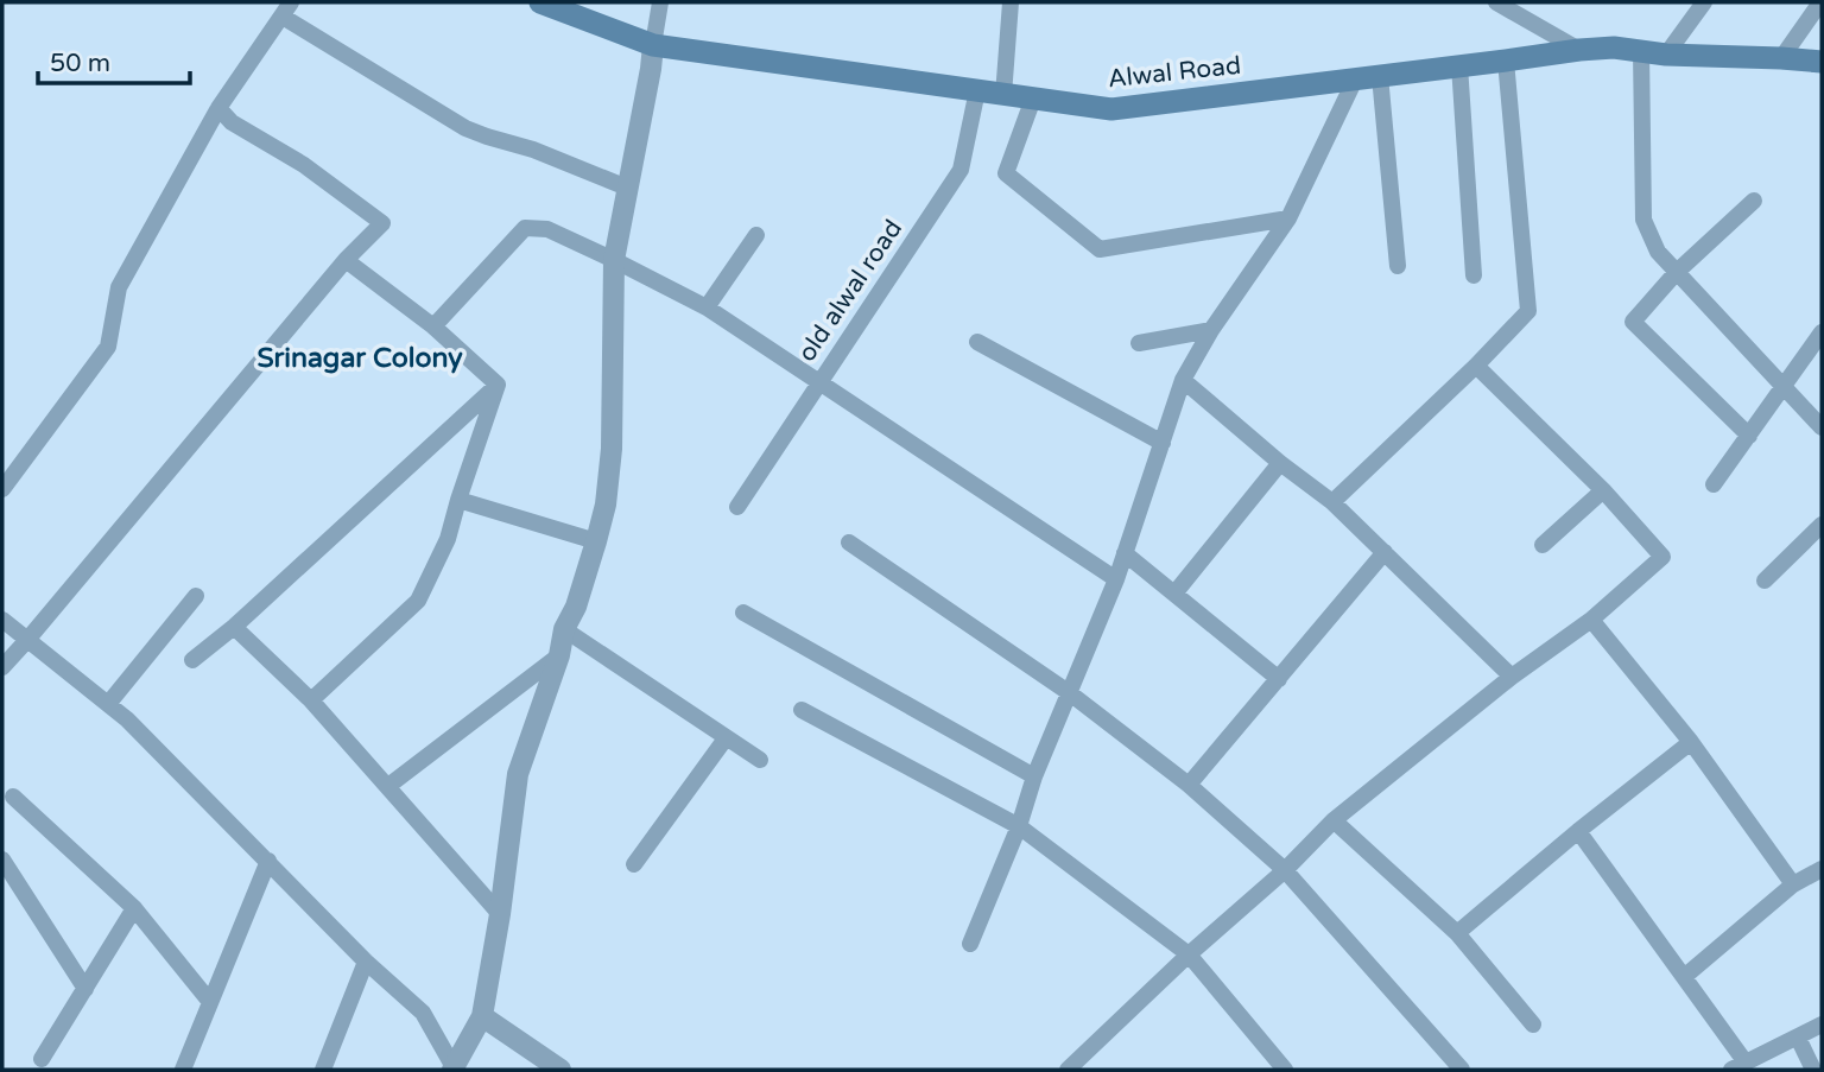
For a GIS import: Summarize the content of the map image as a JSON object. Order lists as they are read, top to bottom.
{
  "streets": {
    "main road": ["Alwal Road"],
    "street": ["old alwal road"]
  },
  "crossings": [
    ["Alwal Road", "old alwal road"]
  ],
  "districts": ["Srinagar Colony"],
  "scale_bar": "50 m"
}
